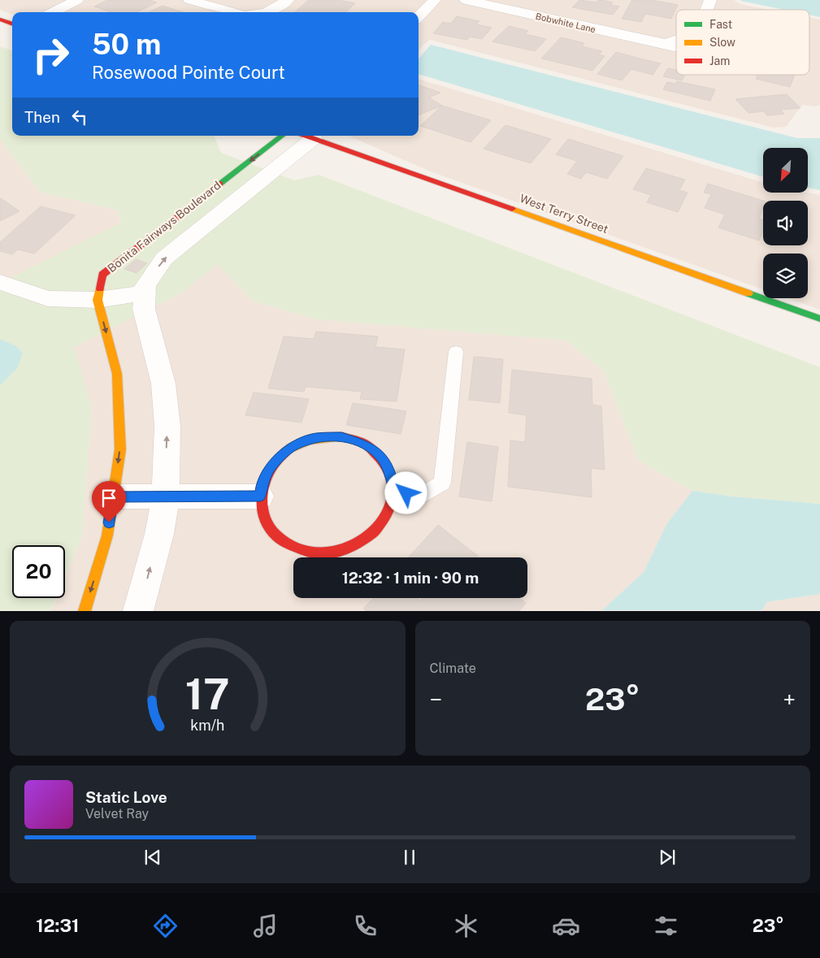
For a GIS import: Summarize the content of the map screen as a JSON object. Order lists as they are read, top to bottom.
{
  "streets": {
    "street": ["Bobwhite Lane", "West Terry Street", "Bonita Fairways Boulevard"]
  },
  "legend": ["Fast", "Slow", "Jam"],
  "north": "bottom left",
  "page": {
    "turn": ["50 m", "Rosewood Pointe Court"],
    "then": "Then",
    "limit": "20",
    "trip": "12:32 · 1 min · 90 m",
    "tile": "Climate",
    "heat": ["−", "23°", "+"],
    "song": ["Static Love", "Velvet Ray"],
    "tabs": ["12:31", "23°"],
    "gauge": ["17", "km/h"]
  }
}
